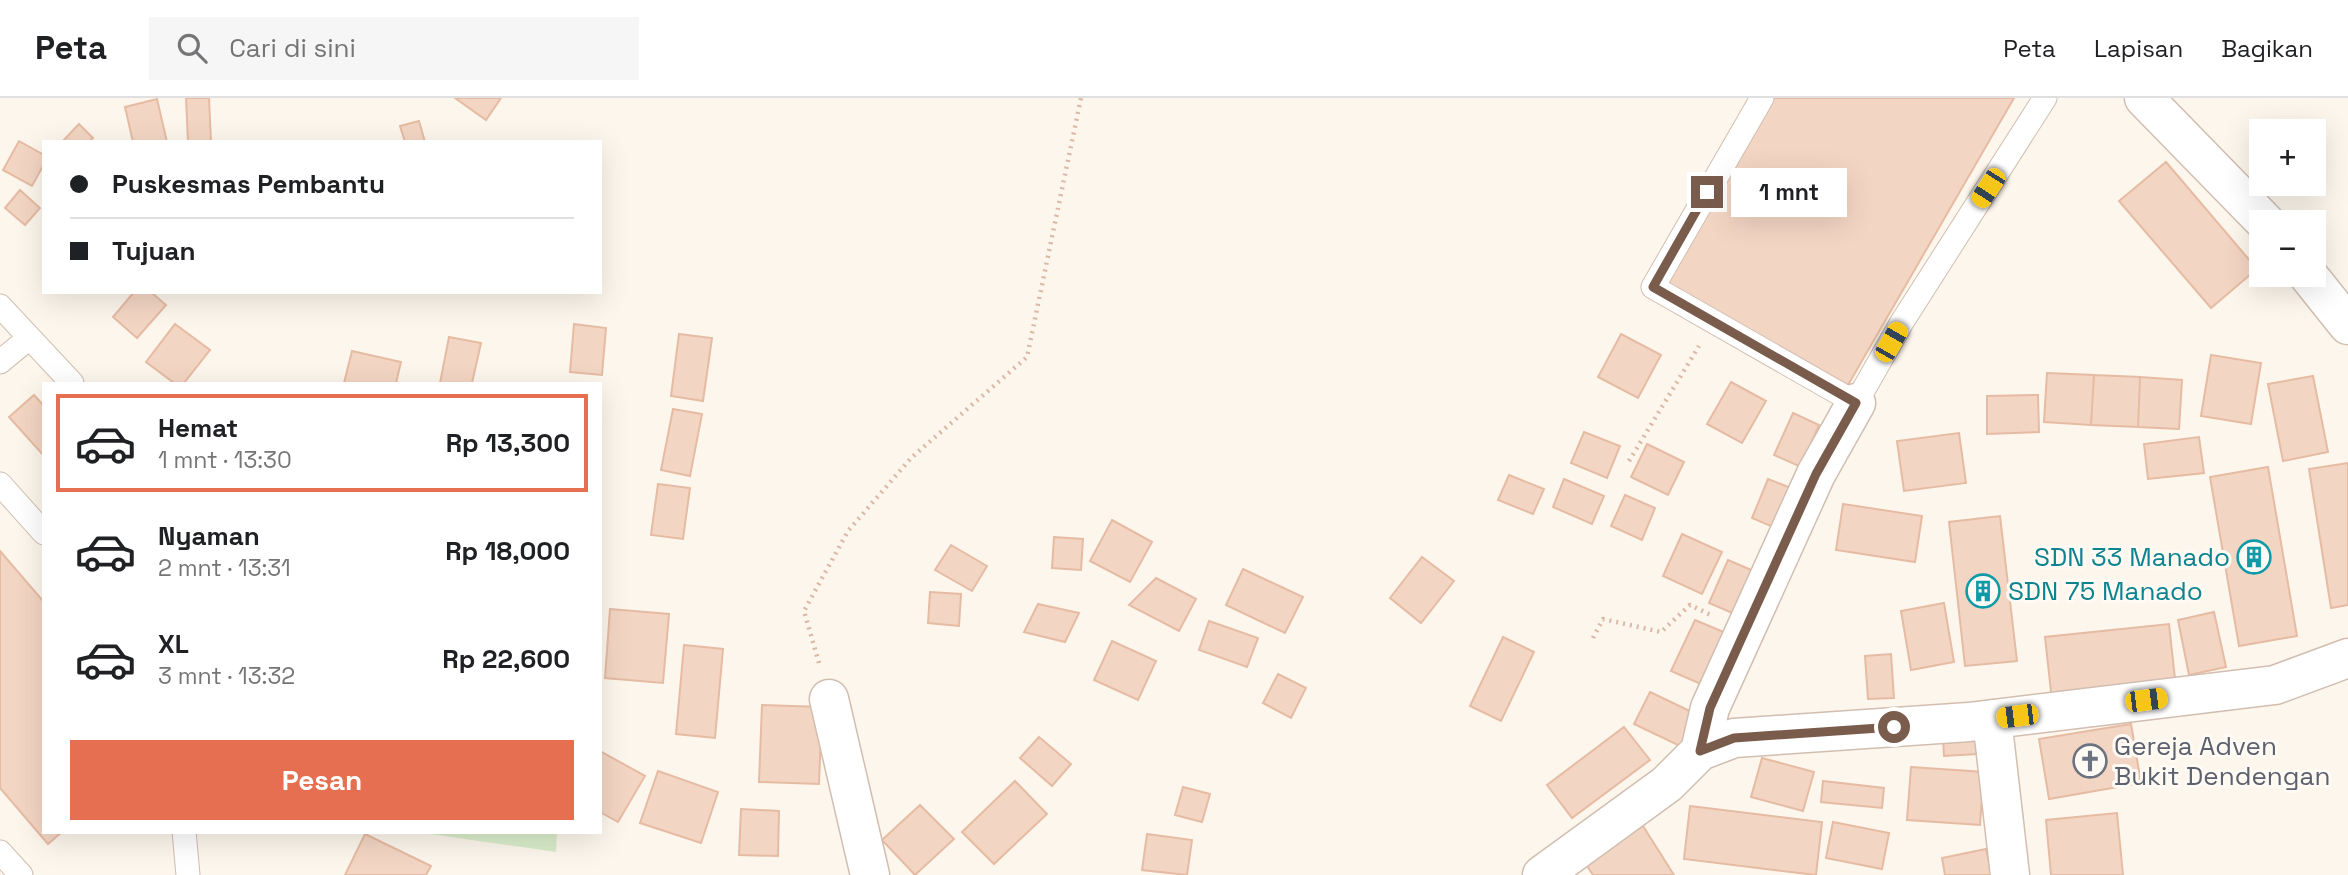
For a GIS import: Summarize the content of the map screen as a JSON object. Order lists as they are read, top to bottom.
{
  "places": {
    "building": ["SDN 33 Manado", "SDN 75 Manado"],
    "church": ["Gereja Adven Bukit Dendengan"]
  },
  "page": {
    "header": "Peta",
    "search": "Cari di sini",
    "nav": ["Peta", "Lapisan", "Bagikan"],
    "map_buttons": ["+", "−"],
    "banner": ["Puskesmas Pembantu", "Tujuan"],
    "bubble": "1 mnt",
    "list": [
      {
        "name": "Hemat",
        "note": "1 mnt · 13:30",
        "value": "Rp 13,300"
      },
      {
        "name": "Nyaman",
        "note": "2 mnt · 13:31",
        "value": "Rp 18,000"
      },
      {
        "name": "XL",
        "note": "3 mnt · 13:32",
        "value": "Rp 22,600"
      }
    ],
    "buttons": "Pesan"
  }
}
